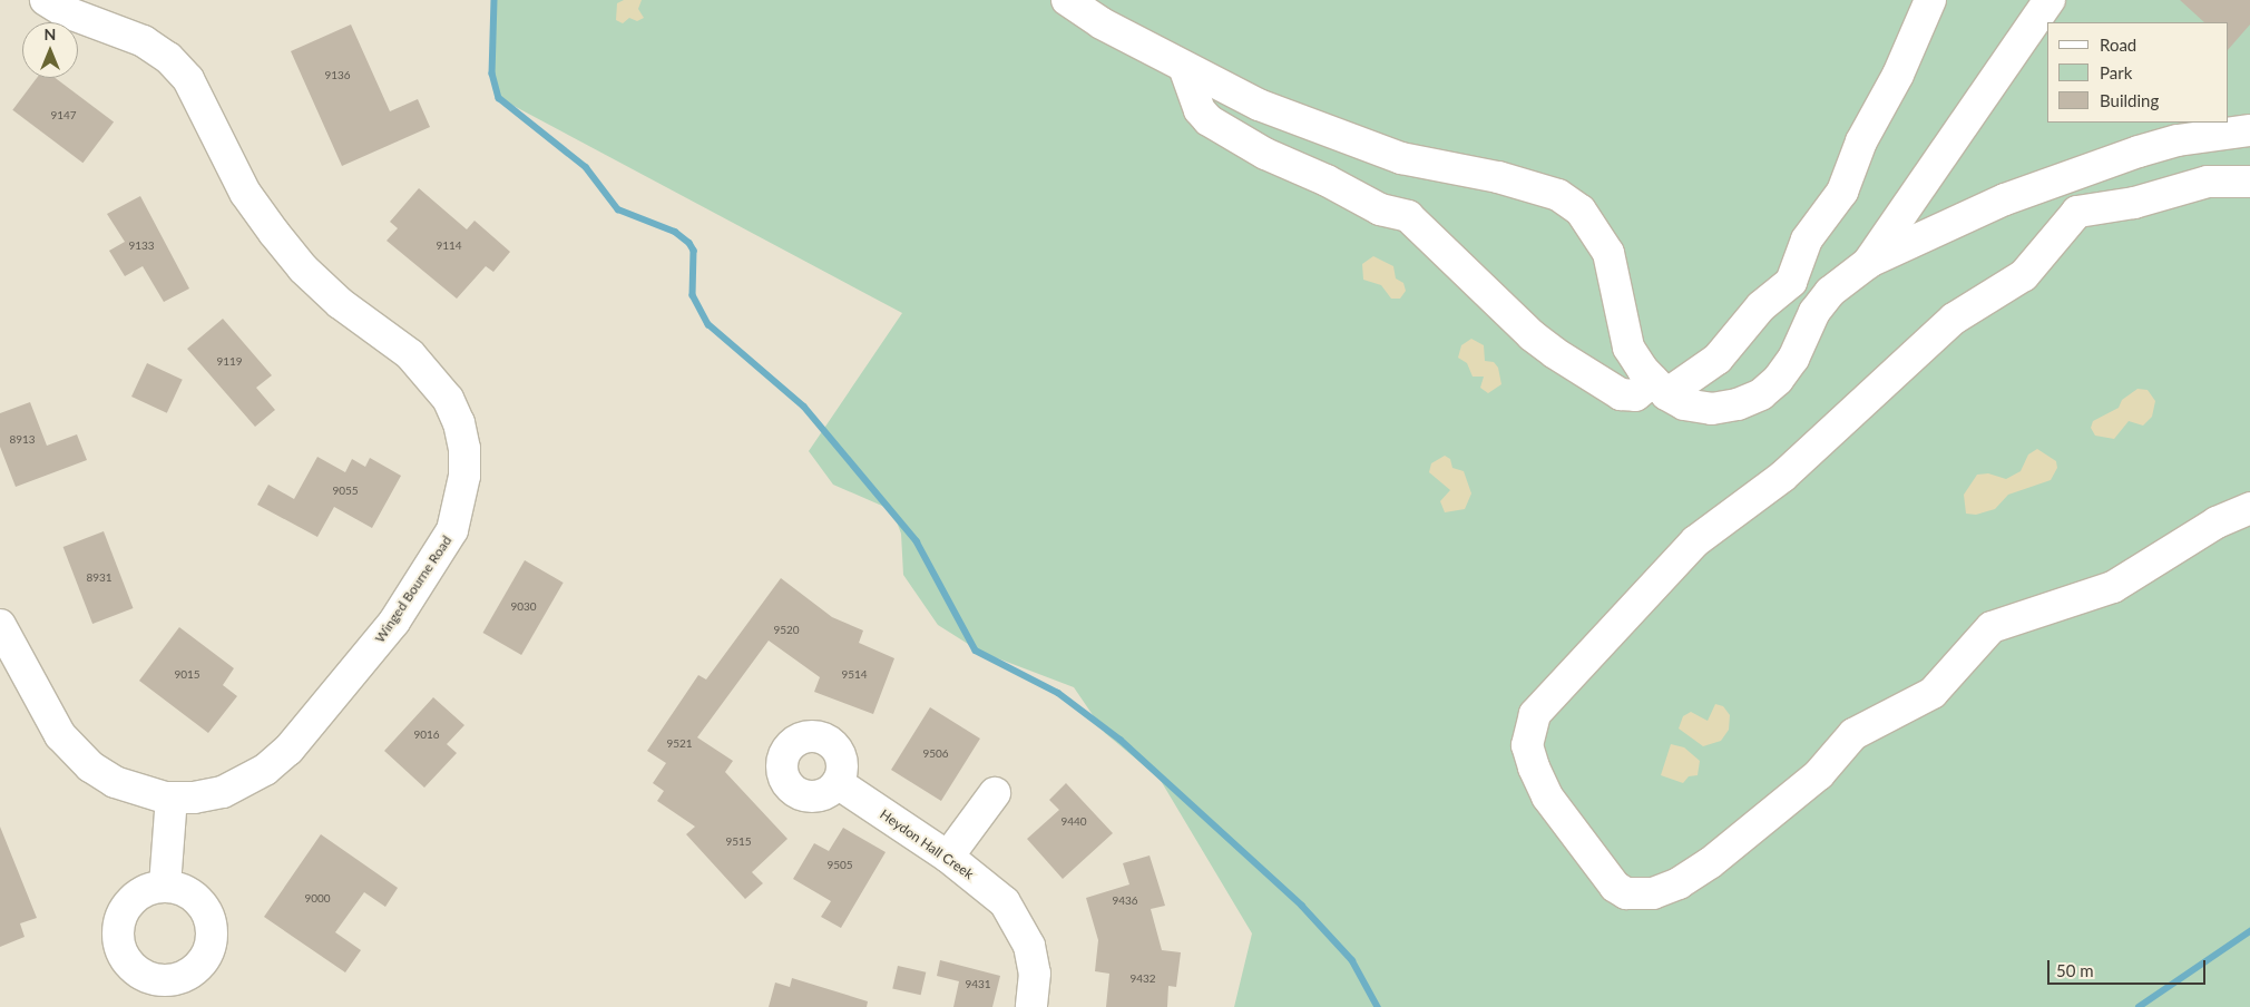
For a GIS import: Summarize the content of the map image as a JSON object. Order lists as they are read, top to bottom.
{
  "streets": {
    "street": ["Winged Bourne Road", "Heydon Hall Creek"]
  },
  "house_numbers": [
    "9136",
    "9147",
    "9133",
    "9114",
    "9119",
    "8913",
    "9055",
    "8931",
    "9030",
    "9520",
    "9015",
    "9514",
    "9016",
    "9521",
    "9506",
    "9440",
    "9515",
    "9505",
    "9000",
    "9436",
    "9432",
    "9431"
  ],
  "legend": ["Road", "Park", "Building"],
  "scale_bar": "50 m",
  "north": "top"
}
